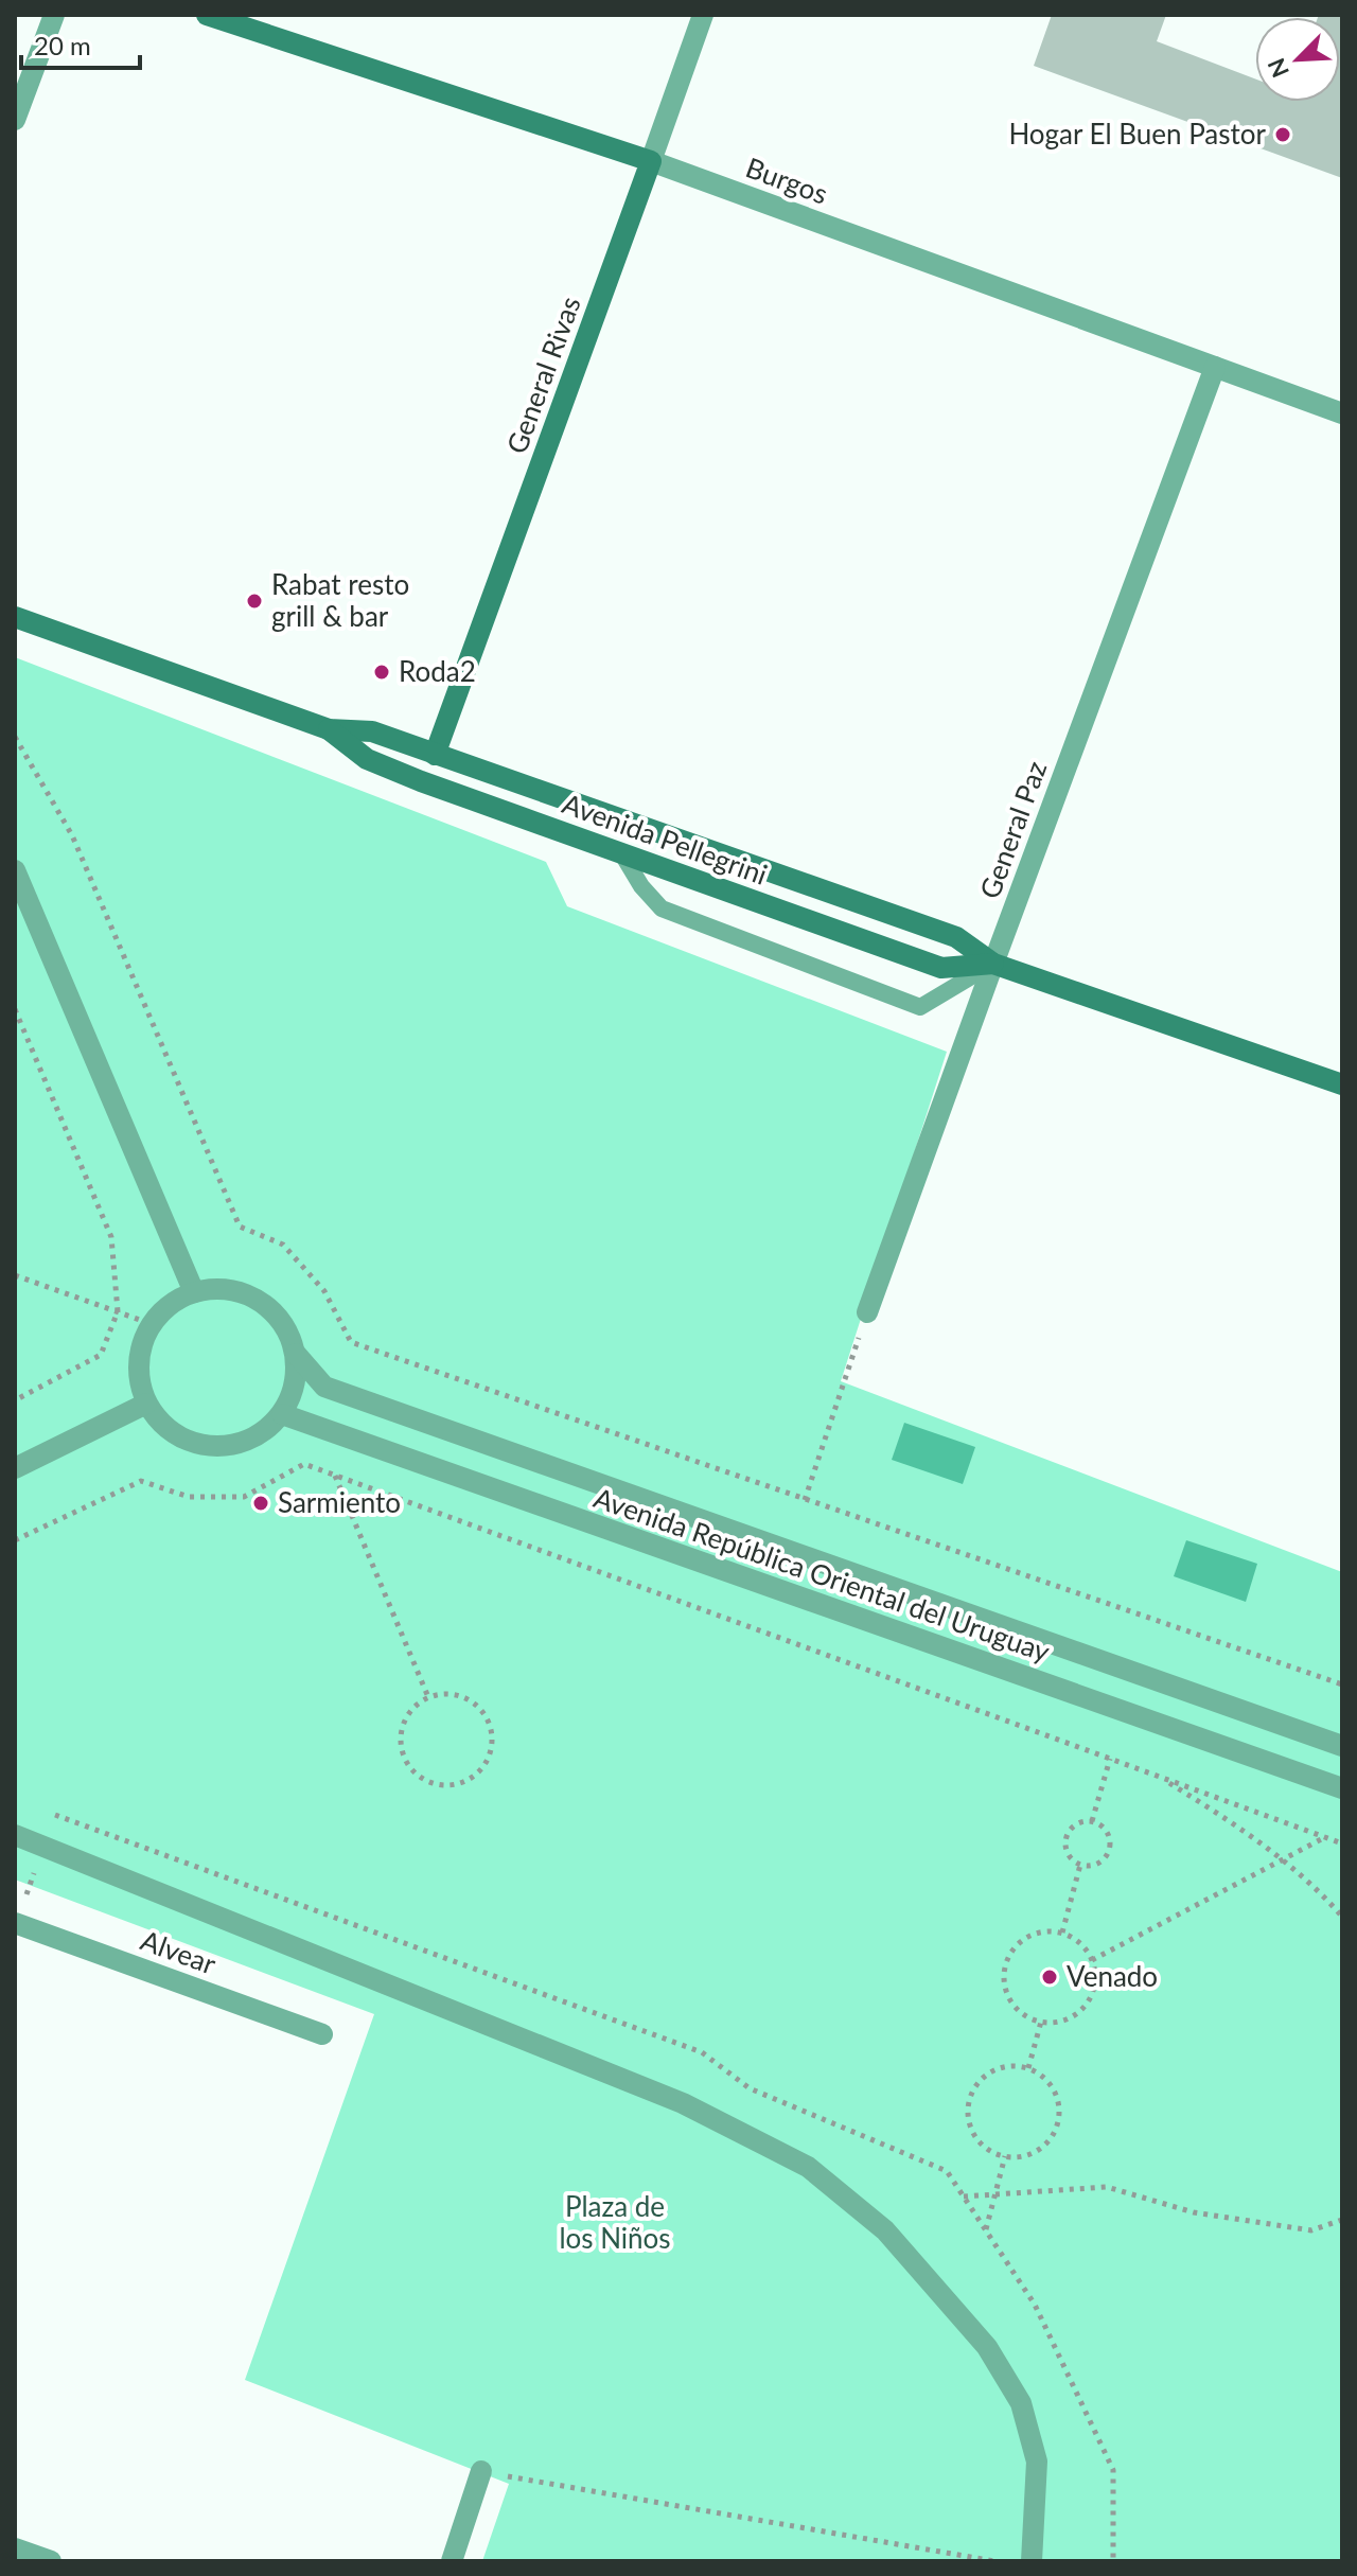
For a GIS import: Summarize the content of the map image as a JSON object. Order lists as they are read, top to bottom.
{
  "streets": {
    "main road": ["Burgos", "General Rivas", "Avenida Pellegrini"],
    "street": ["General Paz", "Avenida República Oriental del Uruguay", "Alvear"]
  },
  "crossings": [
    ["Burgos", "General Rivas"],
    ["Burgos", "General Paz"],
    ["General Rivas", "Avenida Pellegrini"],
    ["General Paz", "Avenida Pellegrini"]
  ],
  "parks": ["Plaza de los Niños"],
  "places": [
    "Hogar El Buen Pastor",
    "Rabat resto grill & bar",
    "Roda2",
    "Sarmiento",
    "Venado"
  ],
  "scale_bar": "20 m",
  "north": "bottom left"
}
